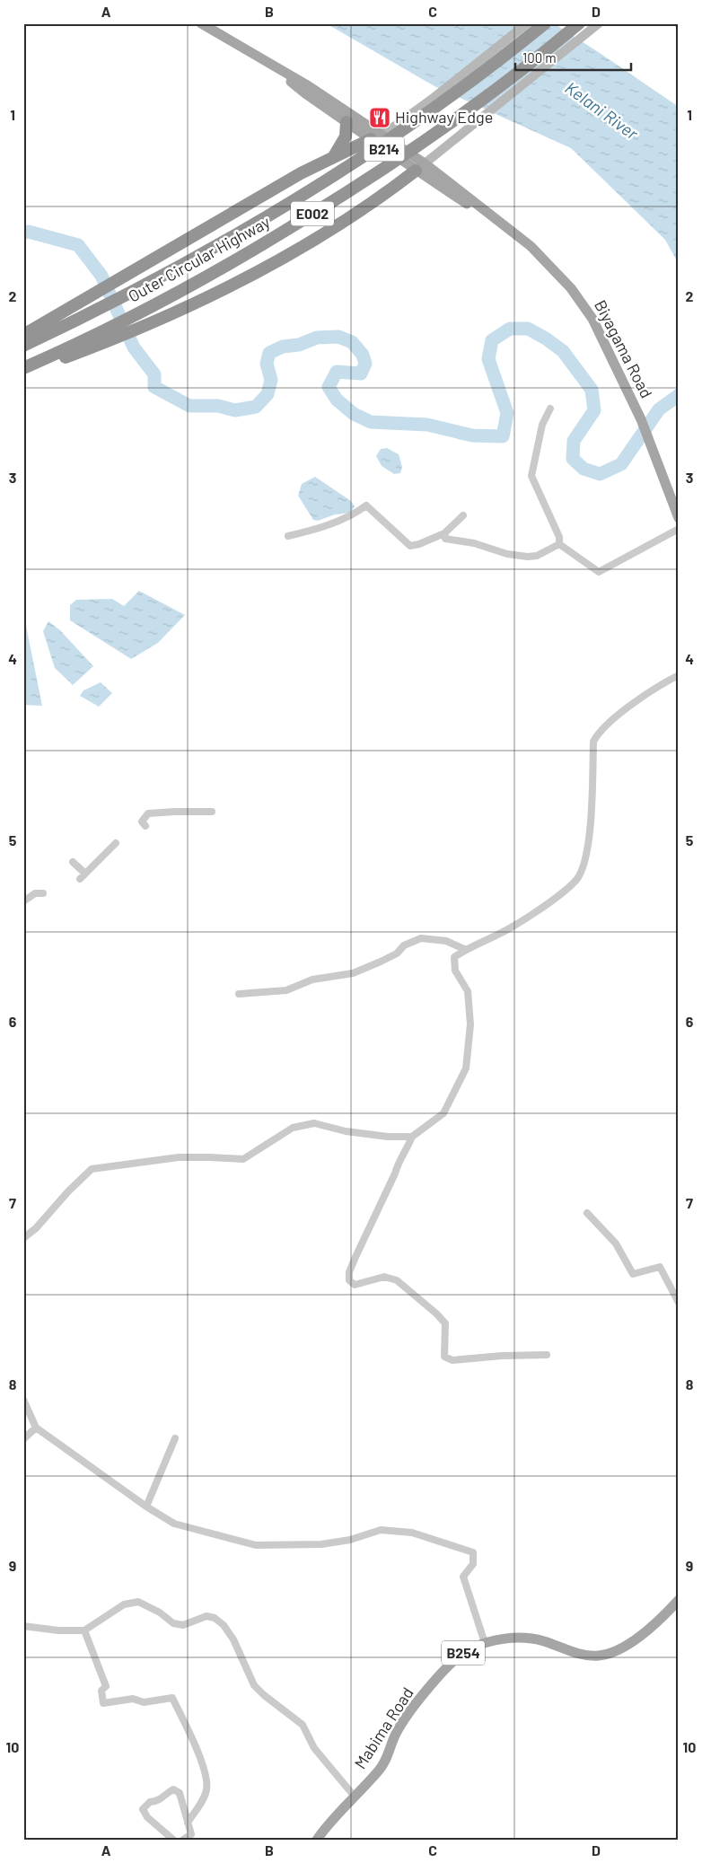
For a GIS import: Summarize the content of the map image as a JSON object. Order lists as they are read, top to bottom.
{
  "streets": {
    "highway": ["E002", "Outer Circular Highway"],
    "main road": [
      "B214",
      "Biyagama Road",
      "B254",
      "Mabima Road"
    ]
  },
  "water": ["Kelani River"],
  "places": {
    "restaurant": ["Highway Edge"]
  },
  "scale_bar": "100 m",
  "grid": {
    "columns": [
      "A",
      "B",
      "C",
      "D"
    ],
    "rows": [
      "1",
      "2",
      "3",
      "4",
      "5",
      "6",
      "7",
      "8",
      "9",
      "10"
    ]
  }
}
